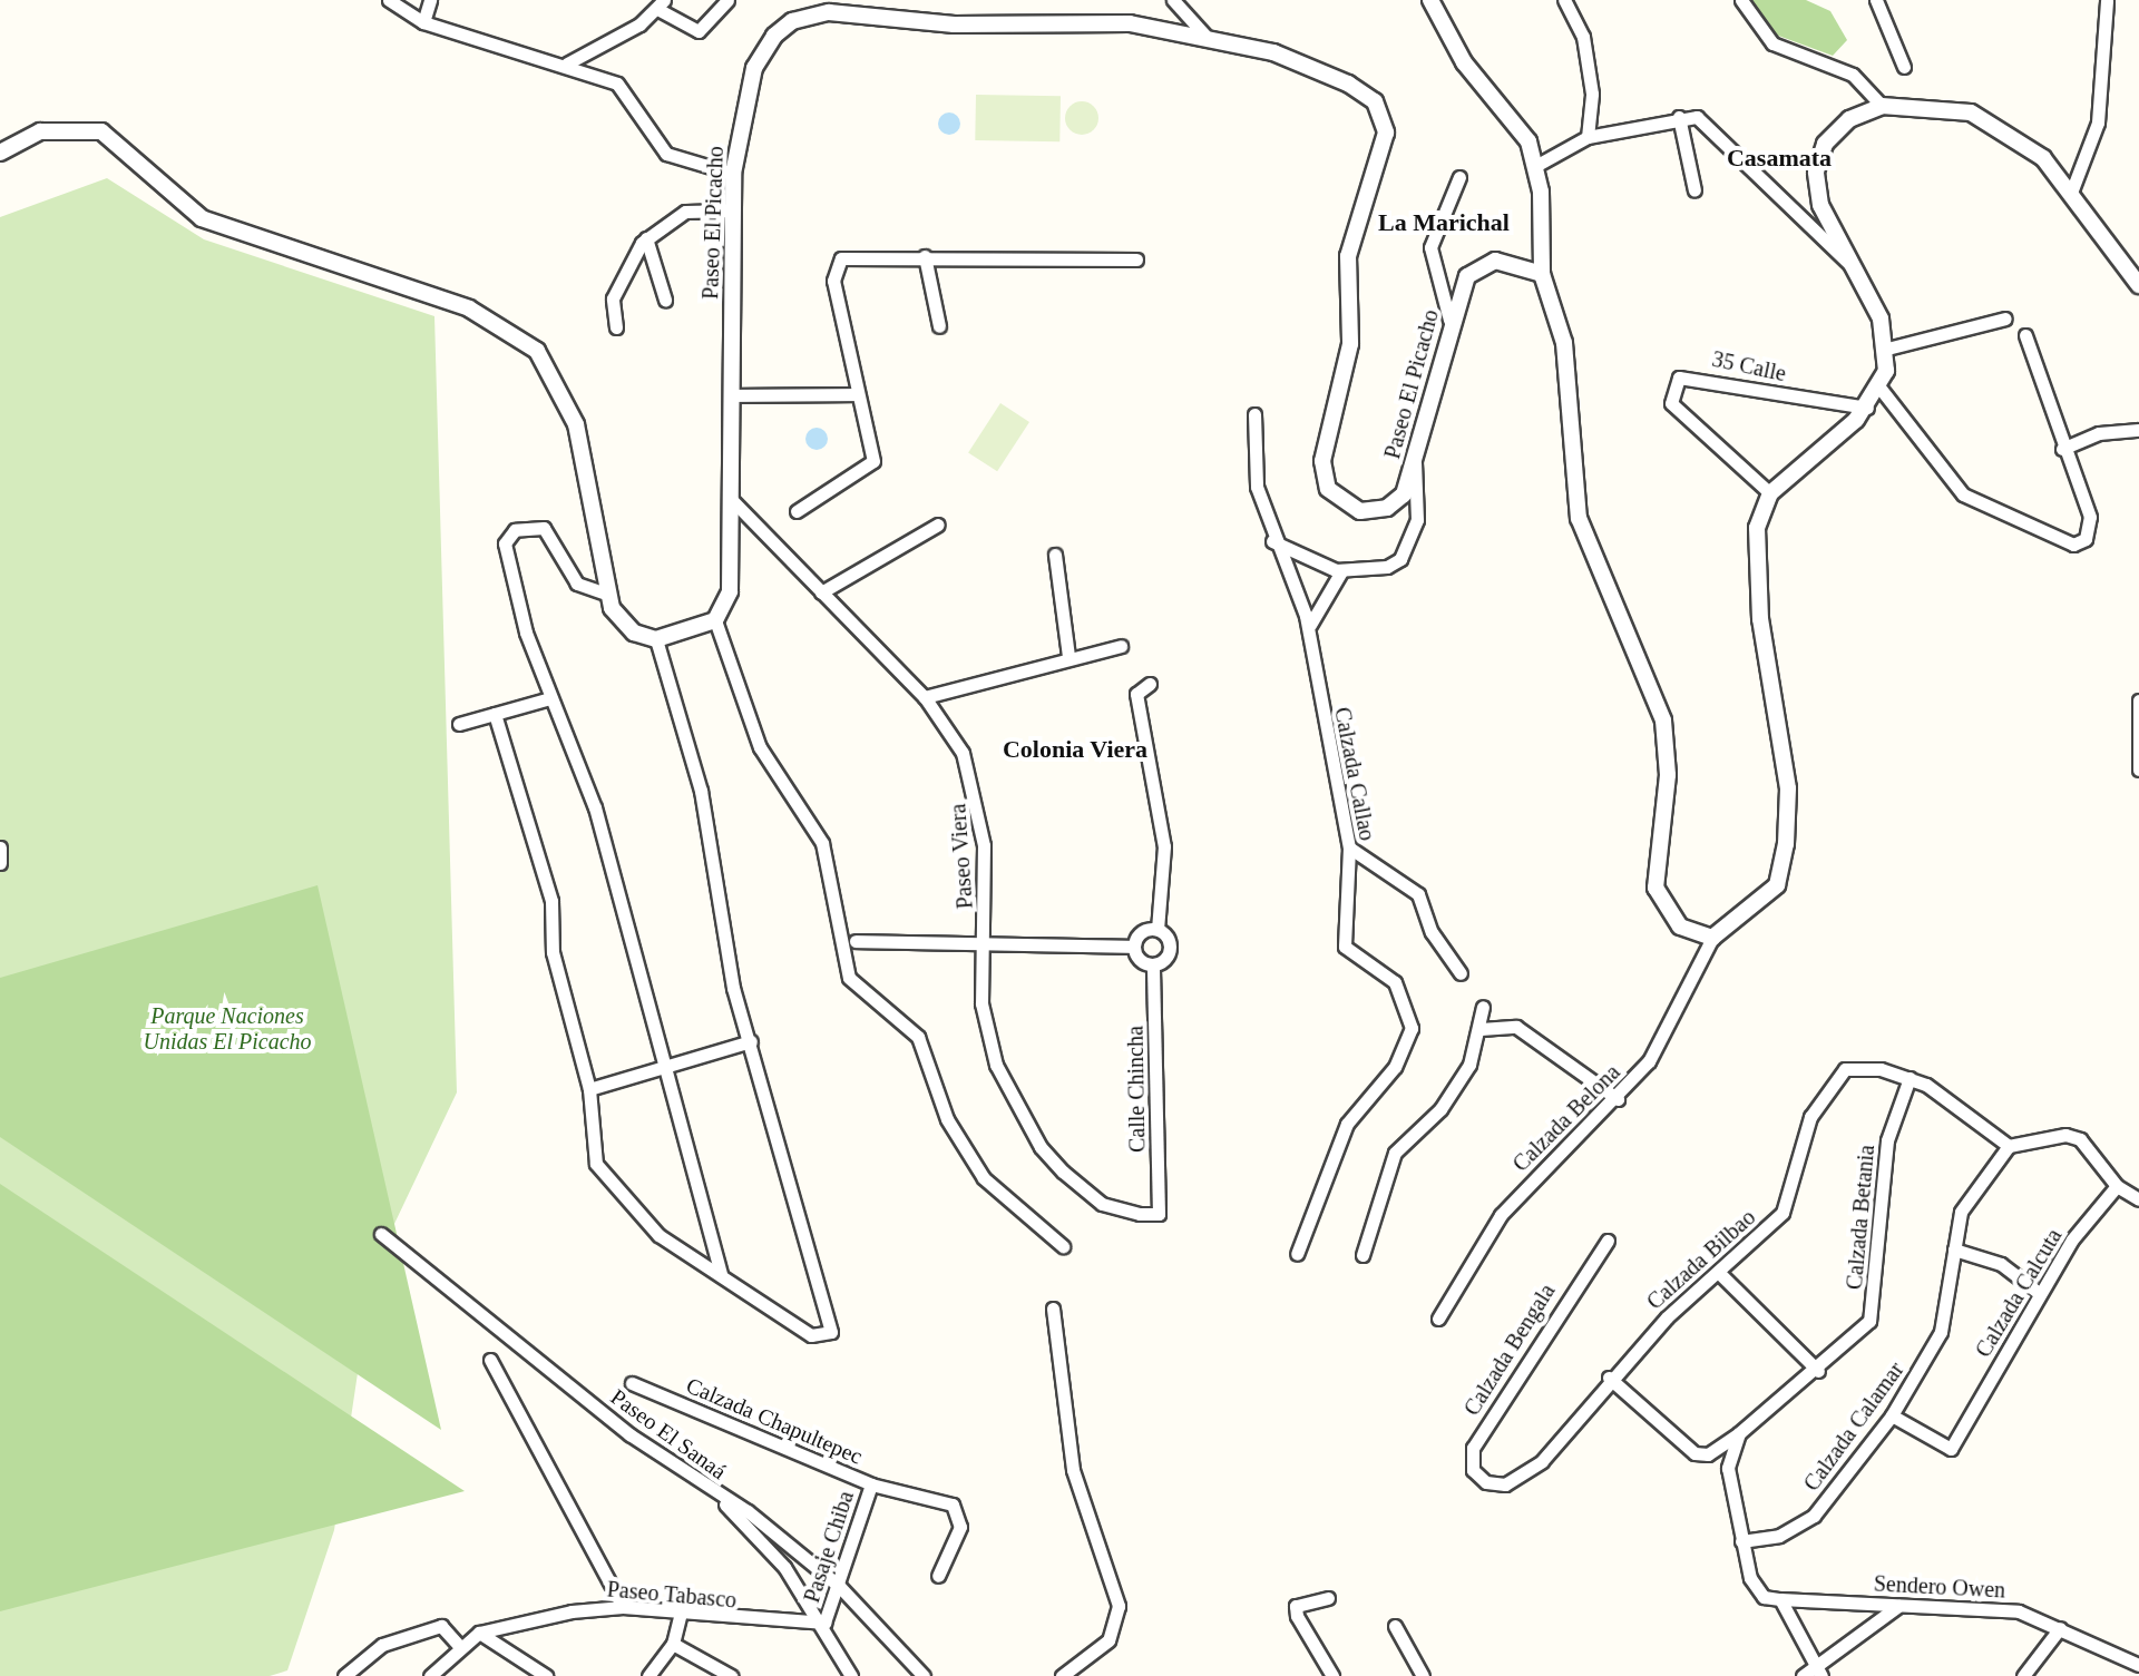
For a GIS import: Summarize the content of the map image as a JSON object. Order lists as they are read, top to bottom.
{
  "streets": {
    "street": [
      "Paseo El Picacho",
      "35 Calle",
      "Calzada Callao",
      "Paseo Viera",
      "Calle Chincha",
      "Calzada Belona",
      "Calzada Betania",
      "Calzada Bilbao",
      "Calzada Calcuta",
      "Calzada Bengala",
      "Calzada Chapultepec",
      "Calzada Calamar",
      "Paseo El Sanaá",
      "Pasaje Chiba",
      "Sendero Owen",
      "Paseo Tabasco"
    ]
  },
  "crossings": [
    ["Paseo El Picacho", "Paseo Viera"],
    ["Paseo Viera", "Calle Chincha"],
    ["Calzada Betania", "Calzada Bilbao"],
    ["Calzada Bilbao", "Calzada Bengala"],
    ["Calzada Bilbao", "Calzada Calamar"],
    ["Calzada Calcuta", "Calzada Calamar"],
    ["Calzada Chapultepec", "Pasaje Chiba"],
    ["Paseo El Sanaá", "Pasaje Chiba"],
    ["Pasaje Chiba", "Paseo Tabasco"]
  ],
  "districts": ["Casamata", "La Marichal", "Colonia Viera"],
  "parks": ["Parque Naciones Unidas El Picacho"]
}
